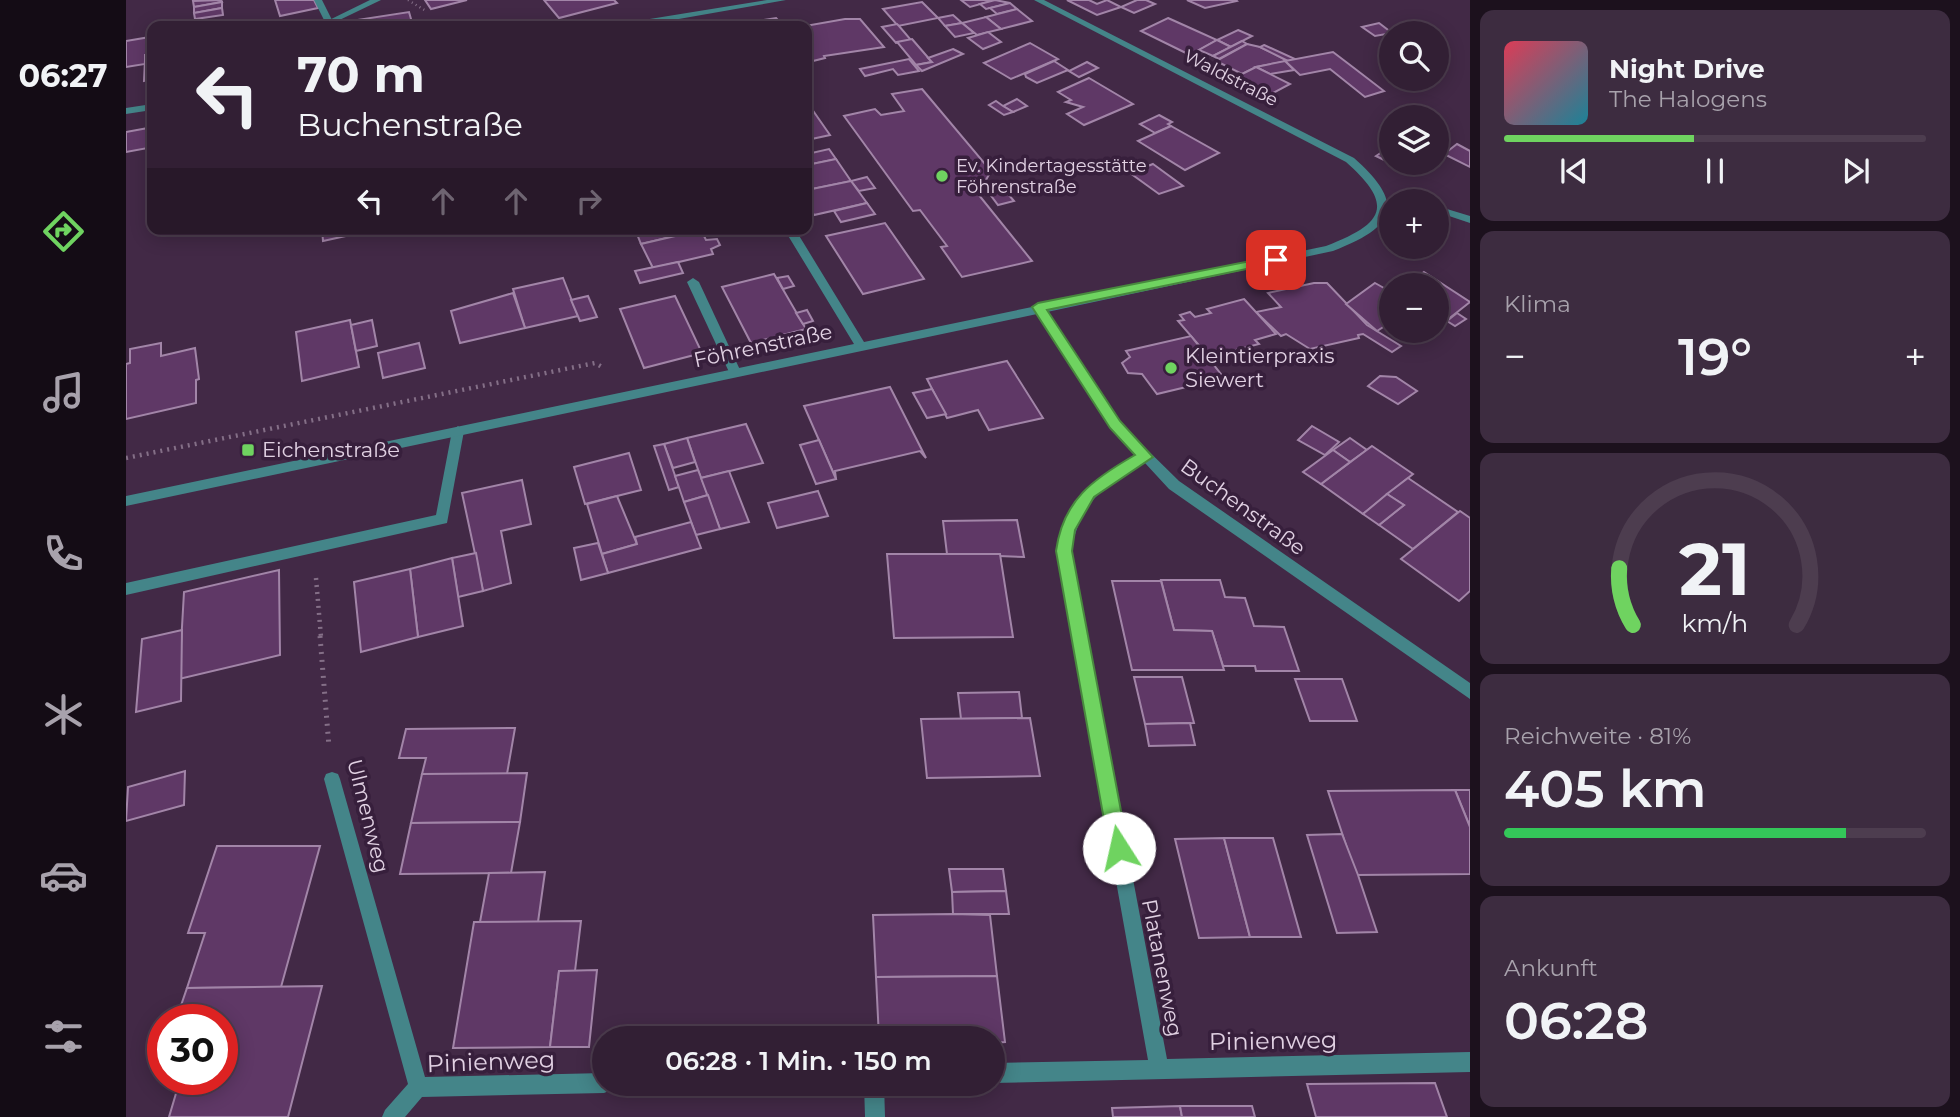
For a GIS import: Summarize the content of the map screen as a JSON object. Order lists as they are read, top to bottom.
{
  "streets": {
    "street": [
      "Waldstraße",
      "Föhrenstraße",
      "Buchenstraße",
      "Ulmenweg",
      "Platanenweg",
      "Pinienweg"
    ]
  },
  "crossings": [
    ["Föhrenstraße", "Buchenstraße"],
    ["Buchenstraße", "Platanenweg"],
    ["Ulmenweg", "Pinienweg"],
    ["Platanenweg", "Pinienweg"]
  ],
  "places": {
    "other": ["Ev. Kindertagesstätte Föhrenstraße", "Kleintierpraxis Siewert"],
    "transit": ["Eichenstraße"]
  },
  "page": {
    "tabs": "06:27",
    "map_buttons": ["+", "−"],
    "turn": ["70 m", "Buchenstraße"],
    "song": ["Night Drive", "The Halogens"],
    "tile": [
      "Klima",
      ["Reichweite · 81%", "405 km"],
      ["Ankunft", "06:28"]
    ],
    "heat": ["−", "19°", "+"],
    "limit": "30",
    "trip": "06:28 · 1 Min. · 150 m",
    "gauge": ["21", "km/h"]
  }
}
